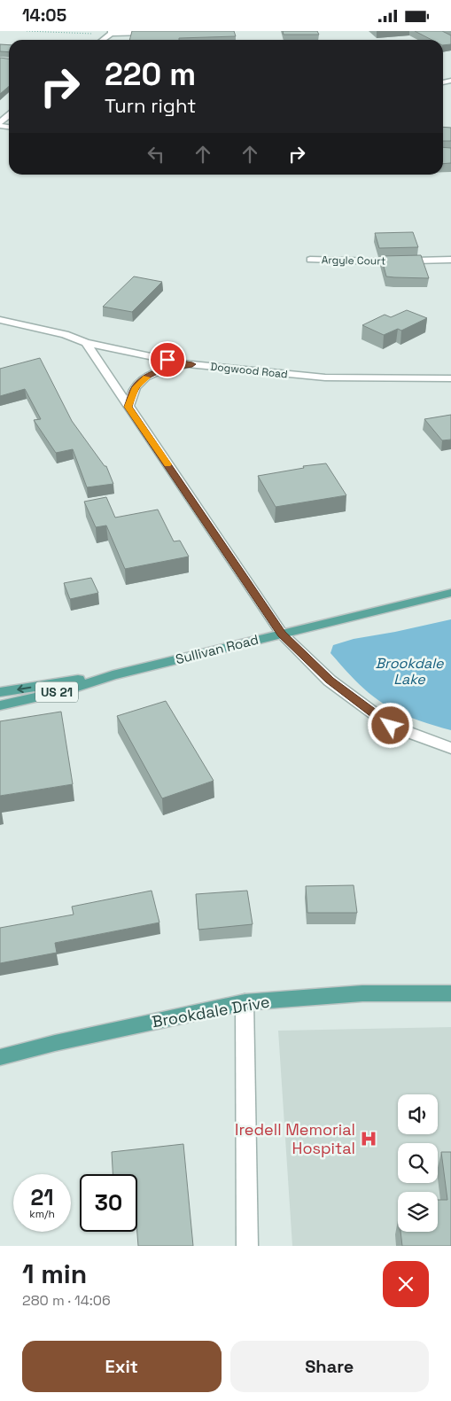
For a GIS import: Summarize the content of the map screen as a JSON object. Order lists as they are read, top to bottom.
{
  "streets": {
    "main road": ["Sullivan Road", "US 21", "Brookdale Drive"],
    "street": ["Argyle Court", "Dogwood Road"]
  },
  "water": ["Brookdale Lake"],
  "places": {
    "hospital": ["Iredell Memorial Hospital"]
  },
  "page": {
    "status": "14:05",
    "turn": ["220 m", "Turn right"],
    "speed": "21 km/h",
    "limit": "30",
    "heading": ["1 min", "280 m · 14:06"],
    "buttons": ["Exit", "Share"]
  }
}
